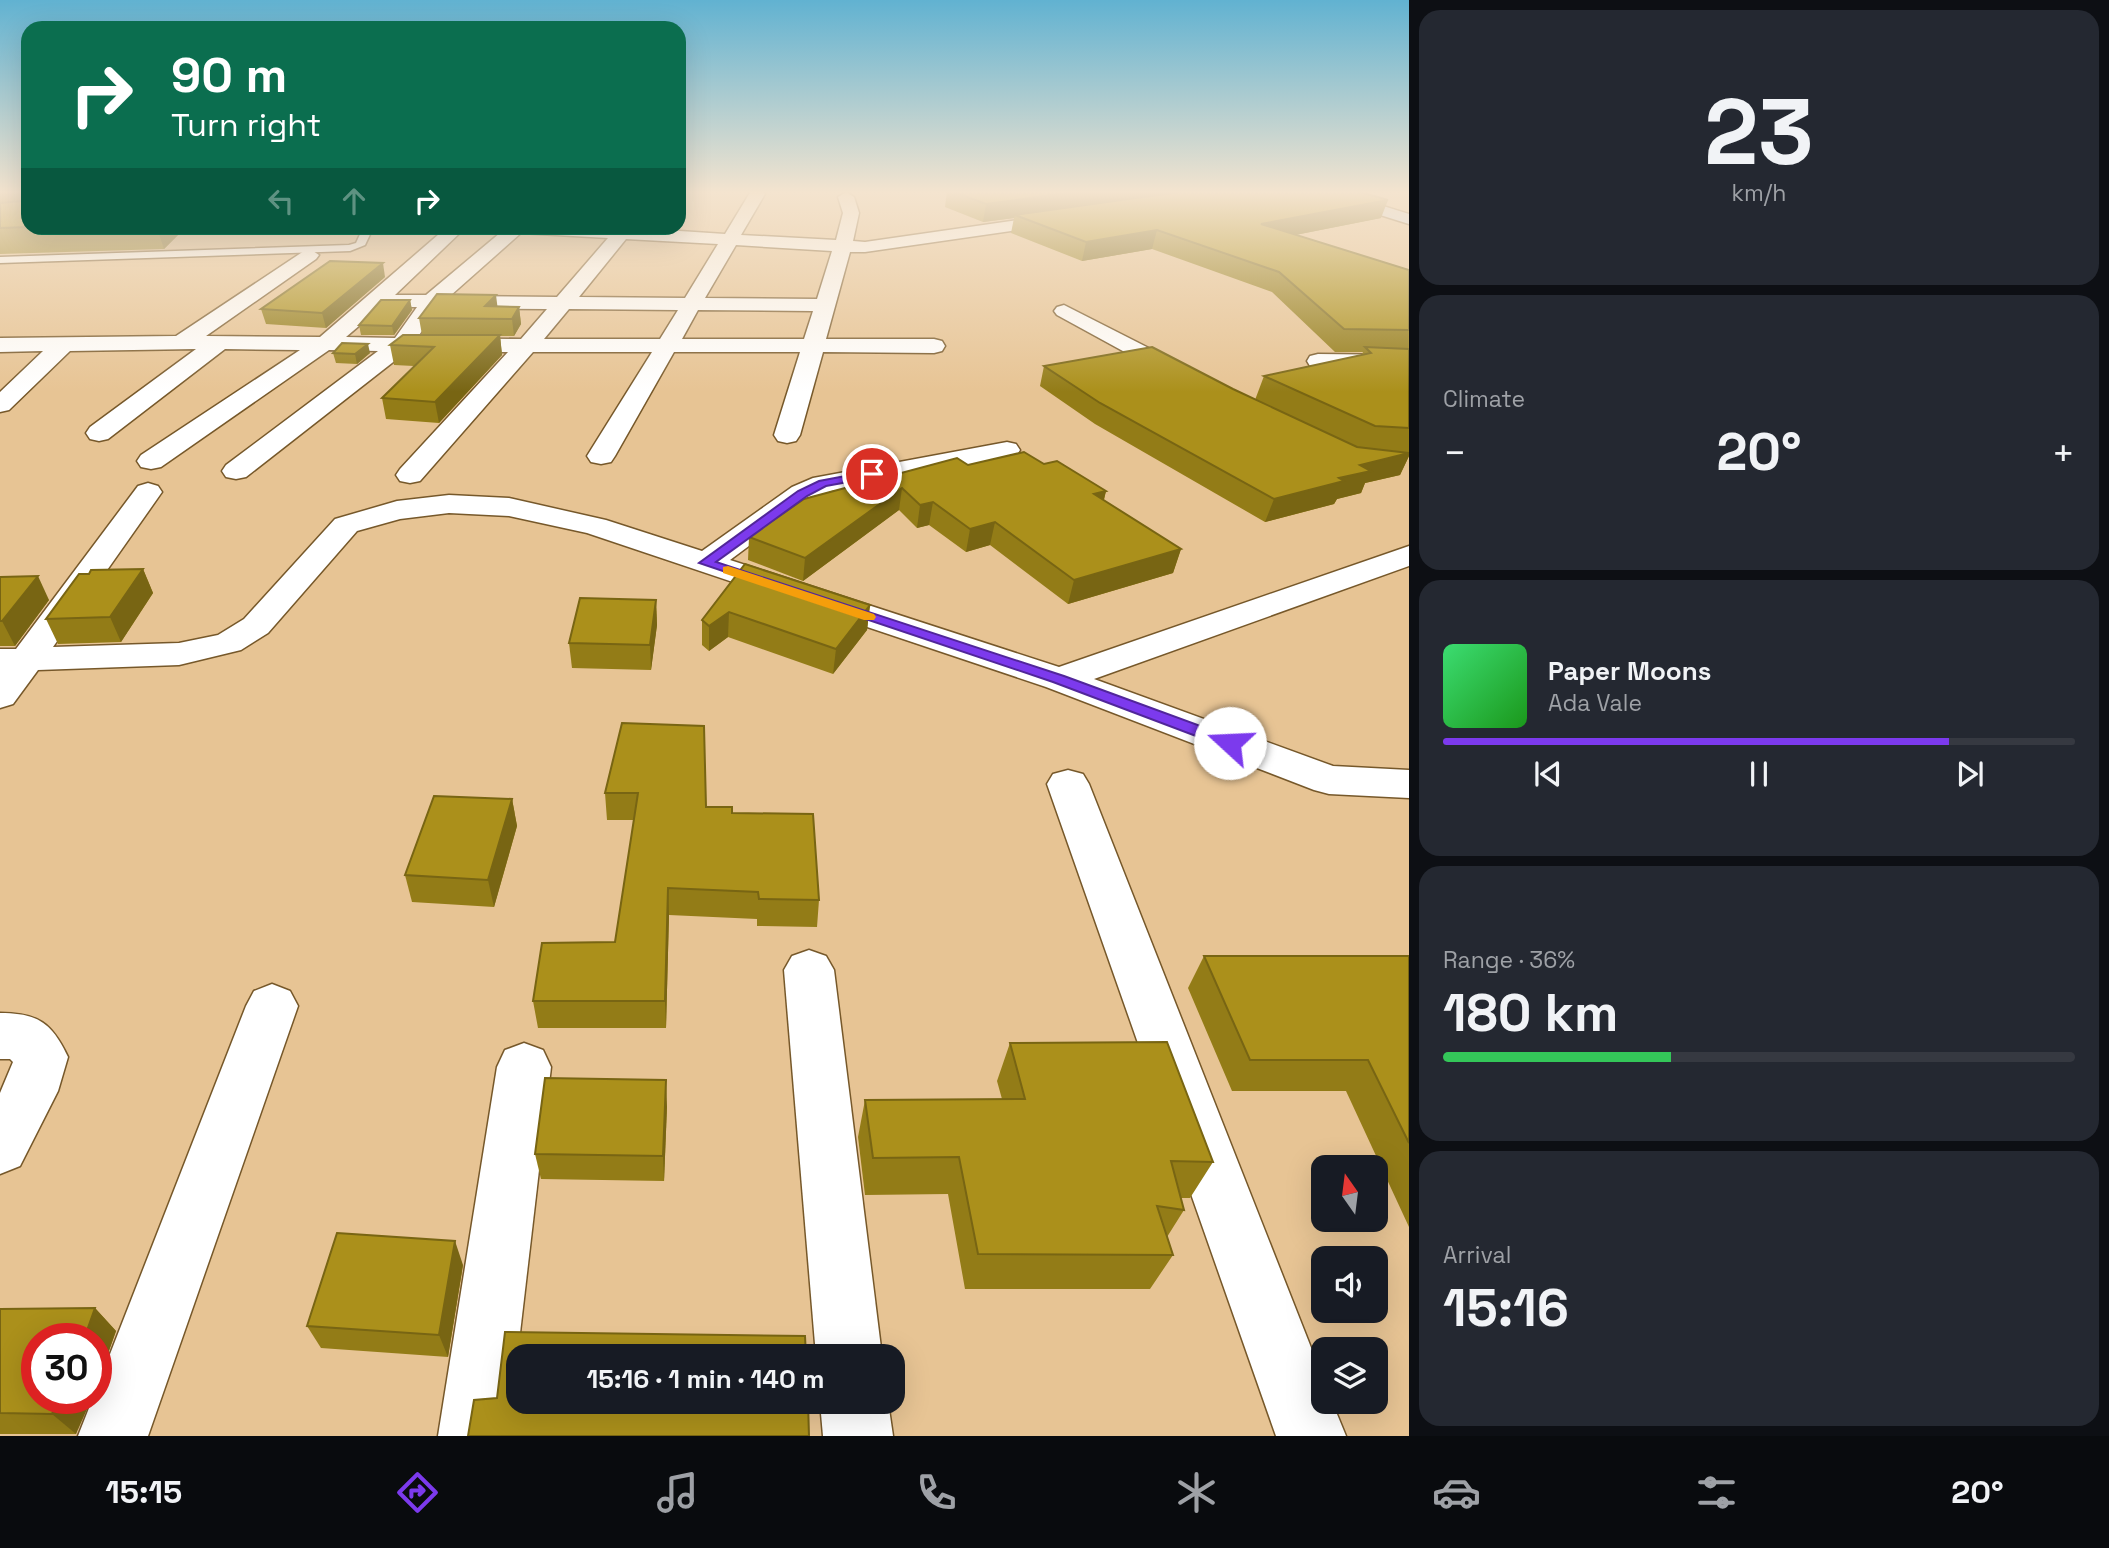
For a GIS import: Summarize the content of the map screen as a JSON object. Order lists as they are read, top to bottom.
{
  "north": "top",
  "page": {
    "tile": [
      ["23", "km/h"],
      "Climate",
      ["Range · 36%", "180 km"],
      ["Arrival", "15:16"]
    ],
    "turn": ["90 m", "Turn right"],
    "heat": ["−", "20°", "+"],
    "song": ["Paper Moons", "Ada Vale"],
    "limit": "30",
    "trip": "15:16 · 1 min · 140 m",
    "tabs": ["15:15", "20°"]
  }
}
